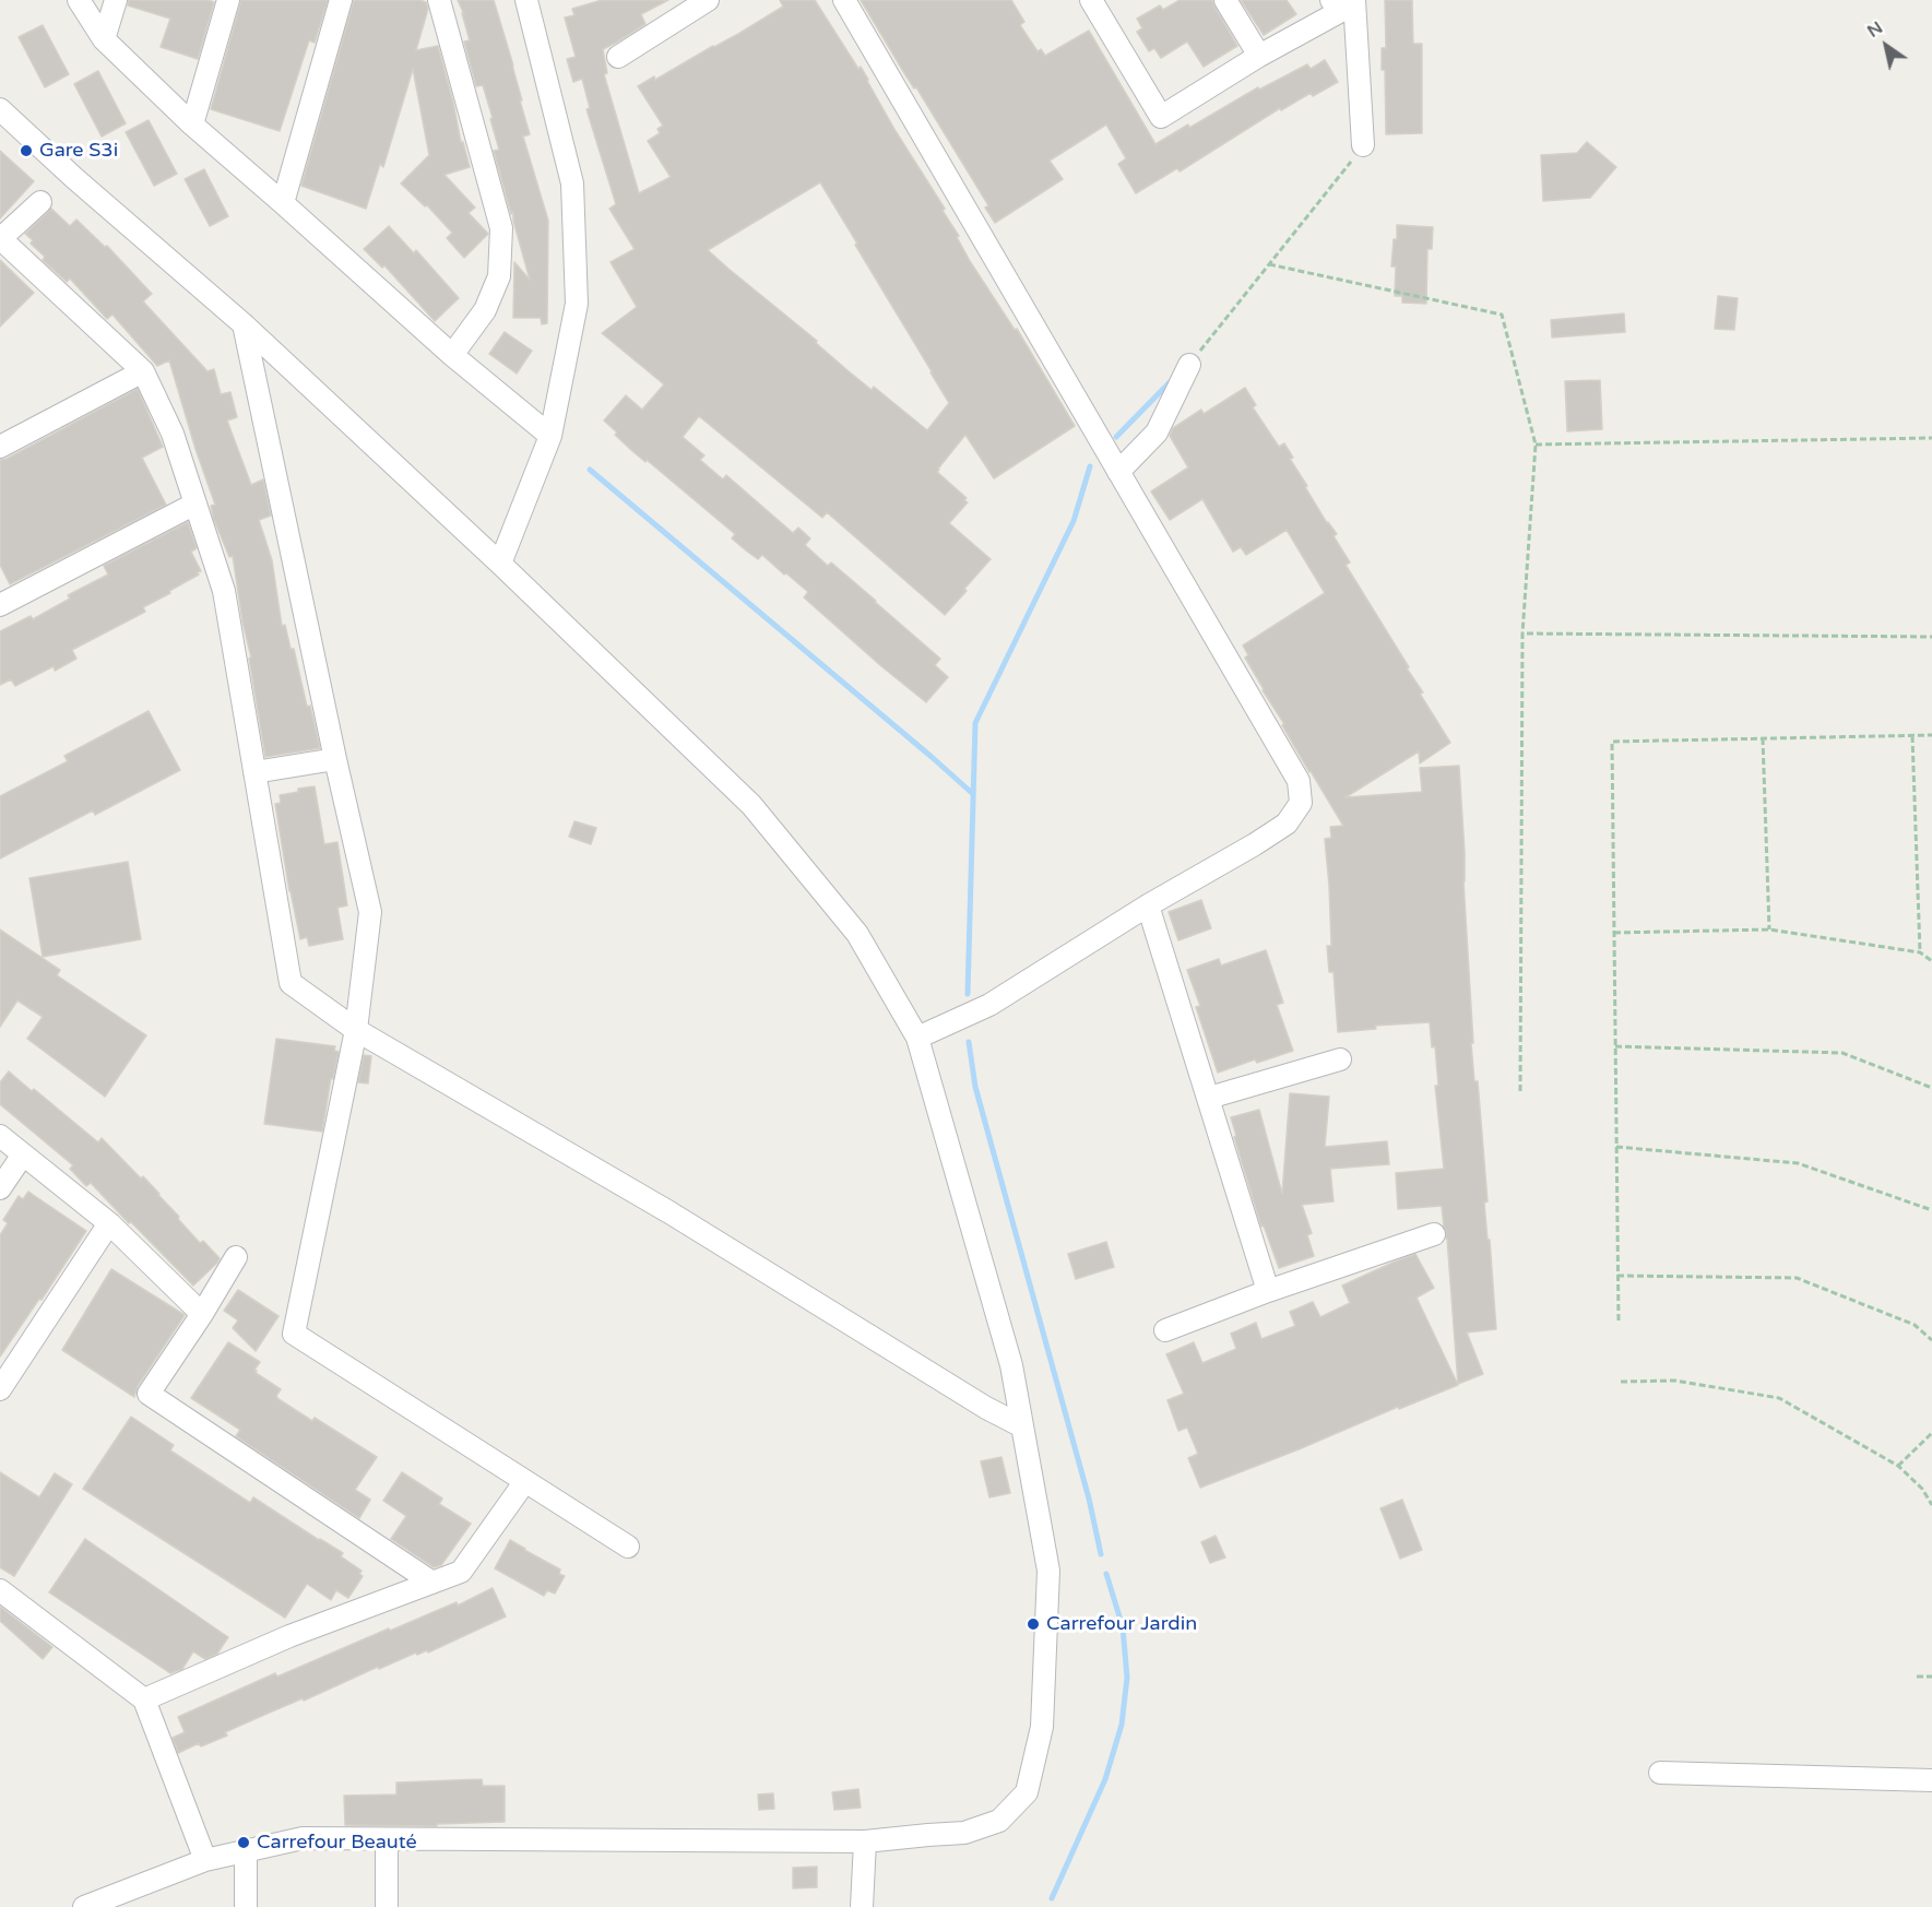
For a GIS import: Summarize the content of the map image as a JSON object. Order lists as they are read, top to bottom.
{
  "places": ["Gare S3i", "Carrefour Jardin", "Carrefour Beauté"],
  "north": "top left"
}
